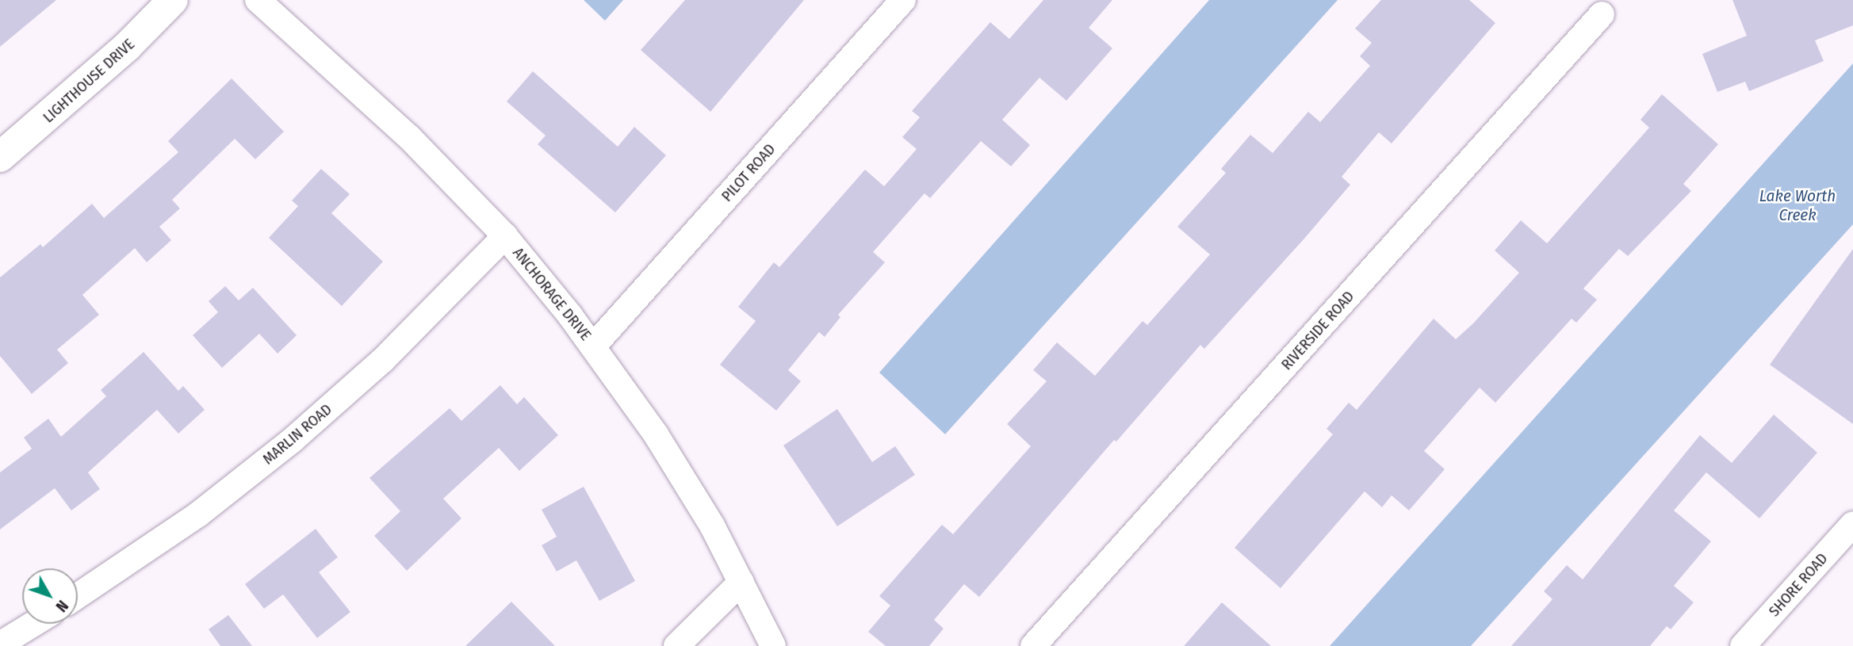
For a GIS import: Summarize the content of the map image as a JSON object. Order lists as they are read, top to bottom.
{
  "streets": {
    "street": [
      "LIGHTHOUSE DRIVE",
      "PILOT ROAD",
      "ANCHORAGE DRIVE",
      "RIVERSIDE ROAD",
      "MARLIN ROAD",
      "SHORE ROAD"
    ]
  },
  "crossings": [
    ["PILOT ROAD", "ANCHORAGE DRIVE"],
    ["ANCHORAGE DRIVE", "MARLIN ROAD"]
  ],
  "water": ["Lake Worth Creek"],
  "north": "bottom right"
}
